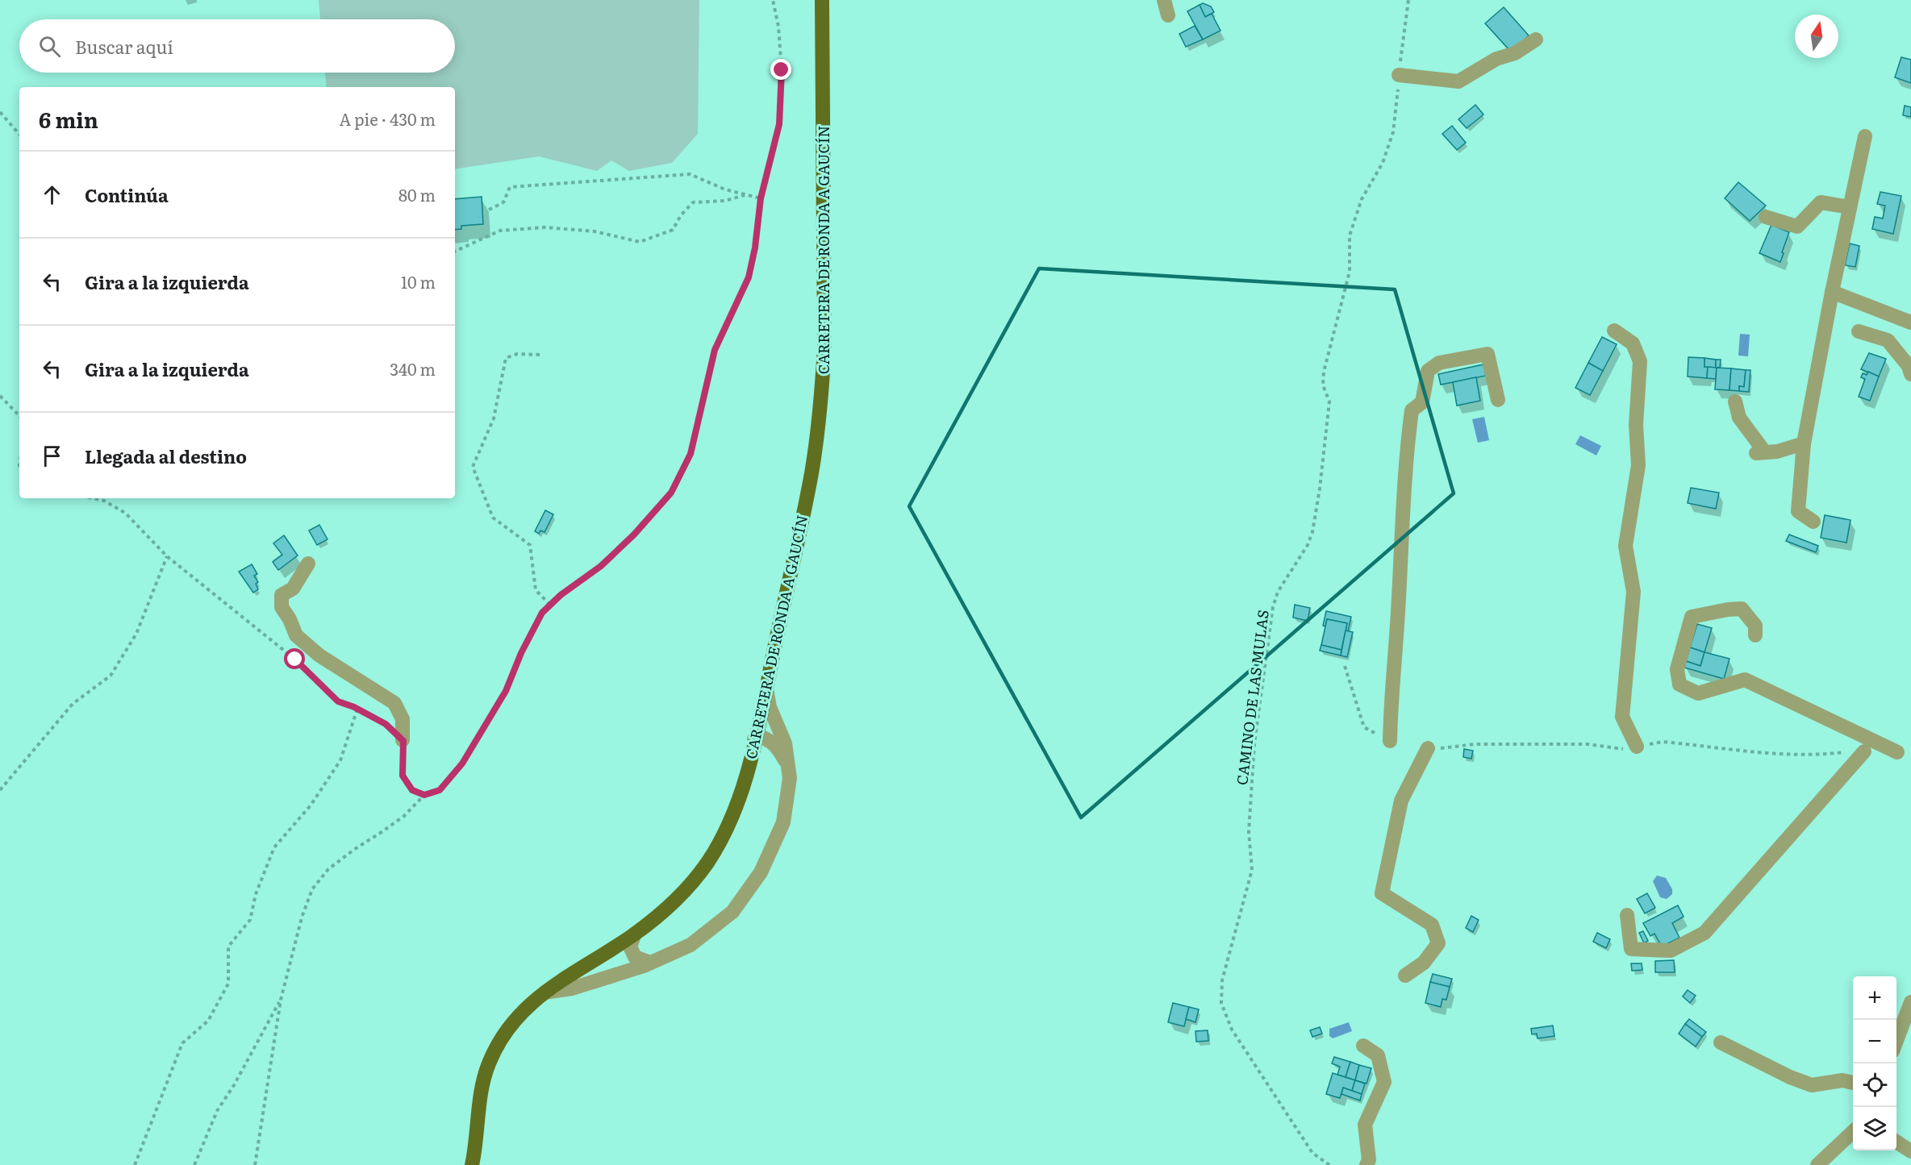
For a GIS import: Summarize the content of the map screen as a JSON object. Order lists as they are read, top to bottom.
{
  "streets": {
    "main road": ["CARRETERA DE RONDA A GAUCÍN"],
    "path": ["CAMINO DE LAS MULAS"]
  },
  "north": "top",
  "page": {
    "search": "Buscar aquí",
    "heading": ["6 min", "A pie · 430 m"],
    "list": [
      ["Continúa", "80 m"],
      ["Gira a la izquierda", "10 m"],
      ["Gira a la izquierda", "340 m"],
      "Llegada al destino"
    ],
    "map_buttons": ["+", "−"]
  }
}
